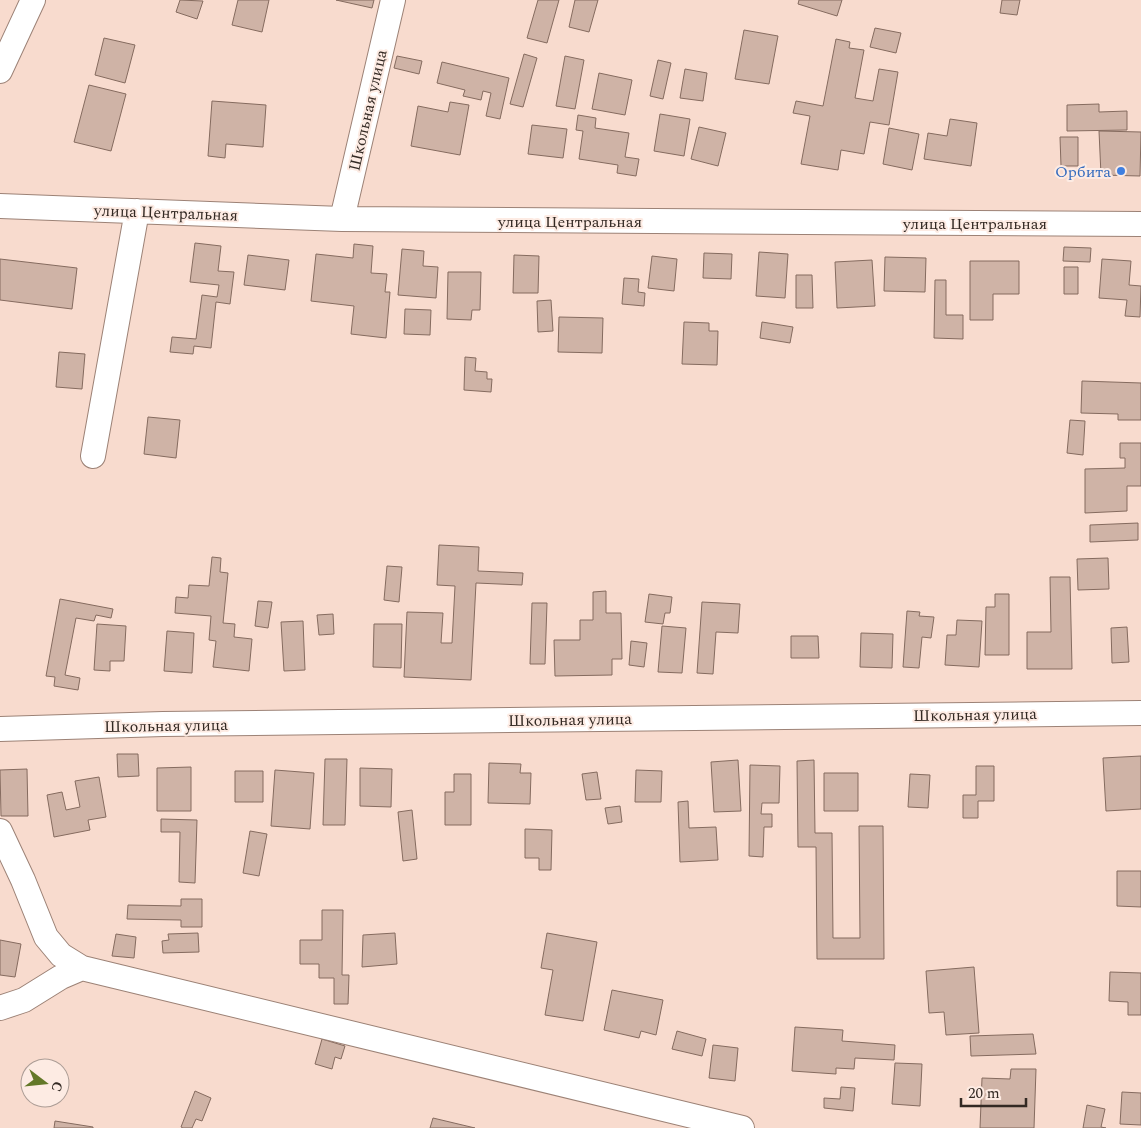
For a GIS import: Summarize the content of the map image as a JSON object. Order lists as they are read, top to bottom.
{
  "streets": {
    "street": ["Школьная улица", "улица Центральная"]
  },
  "crossings": [
    ["Школьная улица", "улица Центральная"]
  ],
  "places": ["Орбита"],
  "scale_bar": "20 m",
  "north": "right"
}
